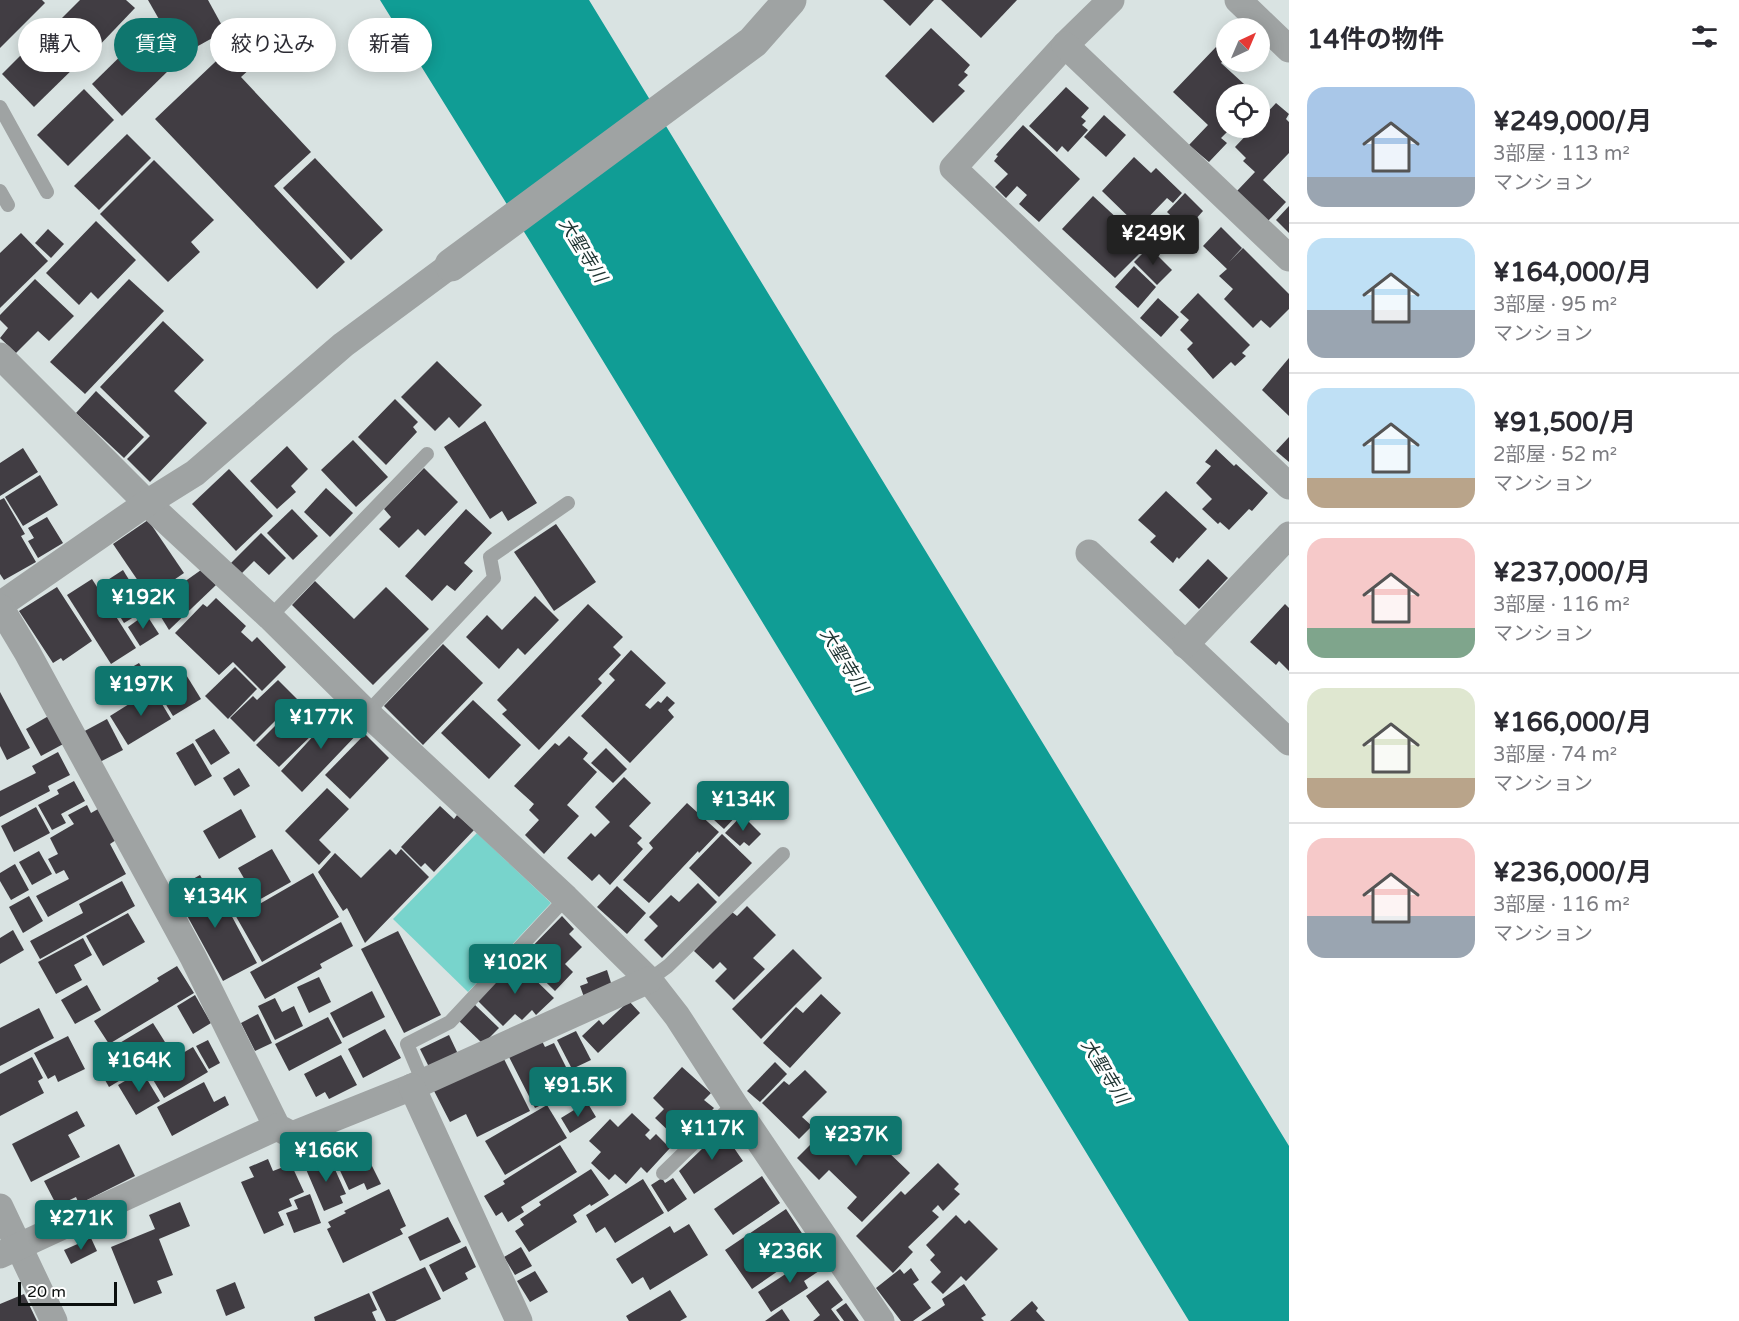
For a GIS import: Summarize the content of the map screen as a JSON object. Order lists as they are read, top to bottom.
{
  "water": ["大聖寺川"],
  "scale_bar": "20 m",
  "north": "top right",
  "page": {
    "heading": "14件の物件",
    "chip": [
      "購入",
      "賃貸",
      "絞り込み",
      "新着"
    ],
    "list": [
      {
        "name": "¥249,000/月",
        "note": "3部屋 · 113 m² · マンション"
      },
      {
        "name": "¥164,000/月",
        "note": "3部屋 · 95 m² · マンション"
      },
      {
        "name": "¥91,500/月",
        "note": "2部屋 · 52 m² · マンション"
      },
      {
        "name": "¥237,000/月",
        "note": "3部屋 · 116 m² · マンション"
      },
      {
        "name": "¥166,000/月",
        "note": "3部屋 · 74 m² · マンション"
      },
      {
        "name": "¥236,000/月",
        "note": "3部屋 · 116 m² · マンション"
      }
    ],
    "price": [
      "¥249K",
      "¥192K",
      "¥197K",
      "¥177K",
      "¥134K",
      "¥134K",
      "¥102K",
      "¥164K",
      "¥91.5K",
      "¥117K",
      "¥237K",
      "¥166K",
      "¥271K",
      "¥236K"
    ],
    "scale": "20 m"
  }
}
